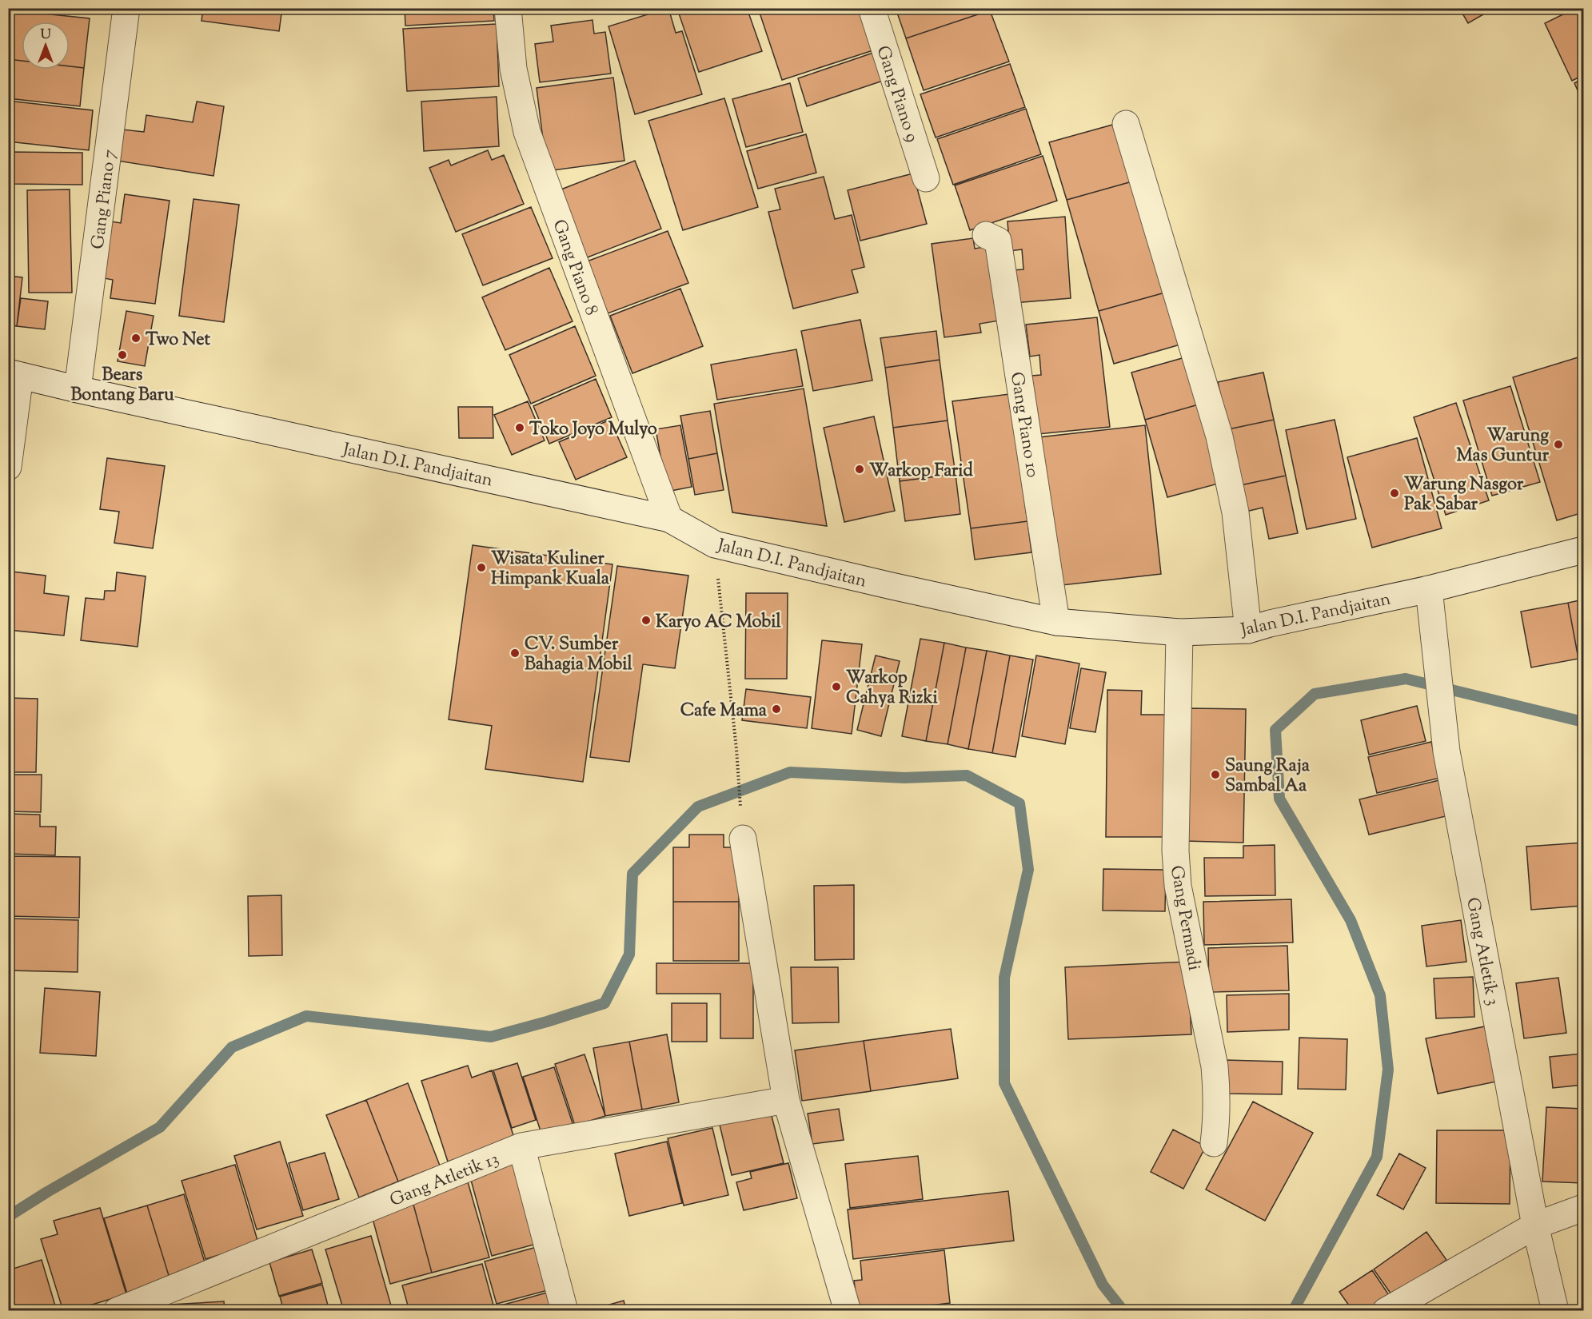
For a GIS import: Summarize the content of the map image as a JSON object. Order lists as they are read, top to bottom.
{
  "streets": {
    "street": [
      "Gang Piano 9",
      "Gang Piano 7",
      "Gang Piano 8",
      "Gang Piano 10",
      "Jalan D.I. Pandjaitan",
      "Gang Permadi",
      "Gang Atletik 3",
      "Gang Atletik 13"
    ]
  },
  "crossings": [
    ["Gang Piano 7", "Jalan D.I. Pandjaitan"],
    ["Gang Piano 8", "Jalan D.I. Pandjaitan"],
    ["Gang Piano 10", "Jalan D.I. Pandjaitan"],
    ["Jalan D.I. Pandjaitan", "Gang Permadi"],
    ["Jalan D.I. Pandjaitan", "Gang Atletik 3"]
  ],
  "places": [
    "Two Net",
    "Bears Bontang Baru",
    "Toko Joyo Mulyo",
    "Warung Mas Guntur",
    "Warkop Farid",
    "Warung Nasgor Pak Sabar",
    "Wisata Kuliner Himpank Kuala",
    "Karyo AC Mobil",
    "CV. Sumber Bahagia Mobil",
    "Warkop Cahya Rizki",
    "Cafe Mama",
    "Saung Raja Sambal Aa"
  ],
  "north": "top"
}
